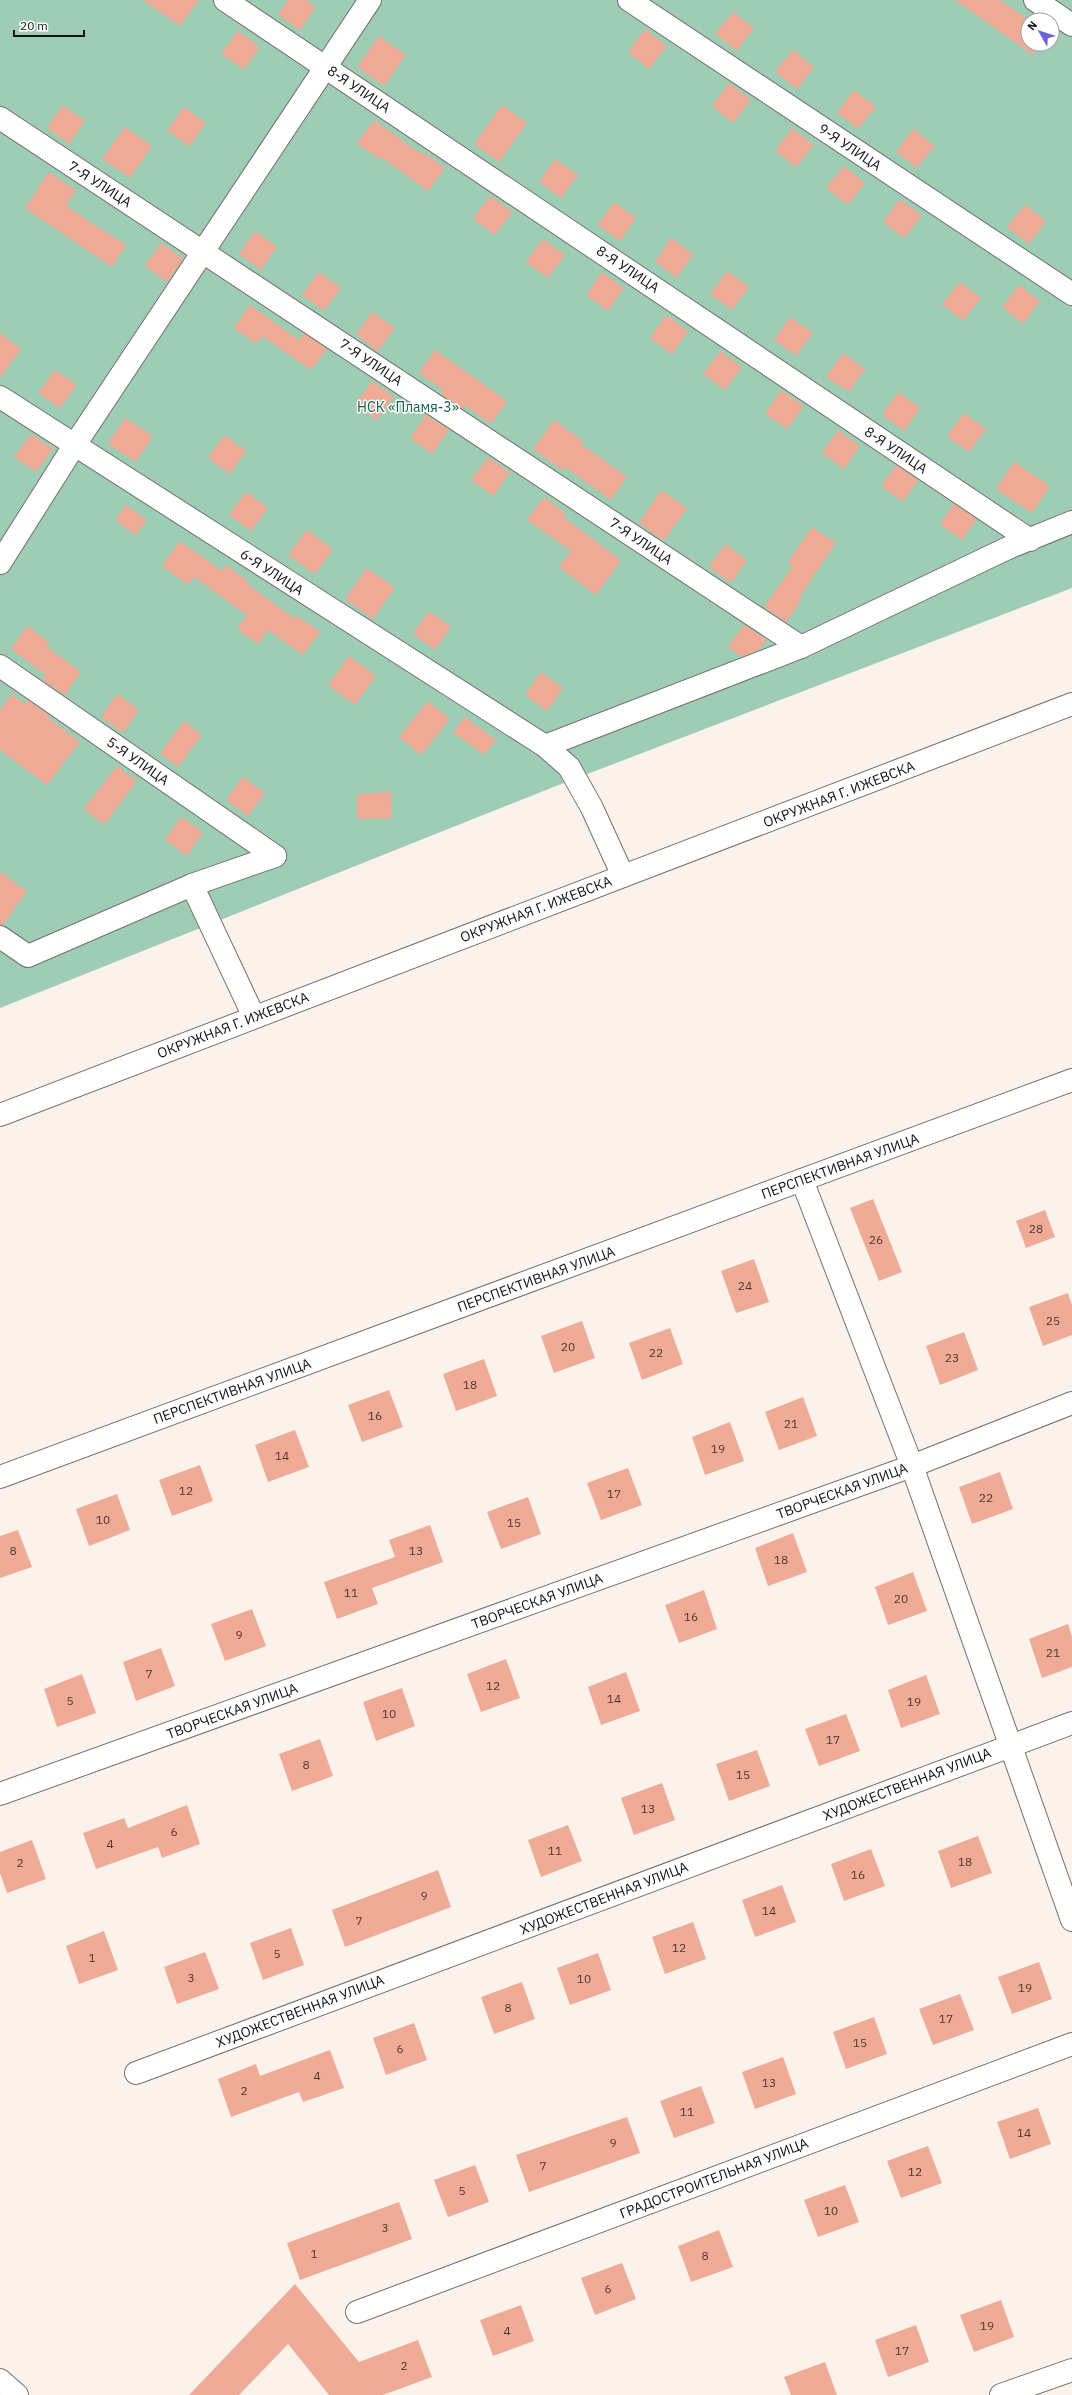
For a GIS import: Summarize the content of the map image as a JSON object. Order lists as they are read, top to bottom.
{
  "streets": {
    "street": [
      "8-Я УЛИЦА",
      "9-Я УЛИЦА",
      "7-Я УЛИЦА",
      "6-Я УЛИЦА",
      "5-Я УЛИЦА",
      "ОКРУЖНАЯ Г. ИЖЕВСКА",
      "ПЕРСПЕКТИВНАЯ УЛИЦА",
      "ТВОРЧЕСКАЯ УЛИЦА",
      "ХУДОЖЕСТВЕННАЯ УЛИЦА",
      "ГРАДОСТРОИТЕЛЬНАЯ УЛИЦА"
    ]
  },
  "crossings": [
    ["6-Я УЛИЦА", "ОКРУЖНАЯ Г. ИЖЕВСКА"]
  ],
  "parks": ["НСК «Пламя-3»"],
  "house_numbers": [
    "28",
    "26",
    "24",
    "25",
    "20",
    "22",
    "23",
    "18",
    "16",
    "21",
    "19",
    "14",
    "12",
    "17",
    "22",
    "10",
    "15",
    "8",
    "13",
    "18",
    "11",
    "20",
    "16",
    "9",
    "21",
    "7",
    "12",
    "14",
    "5",
    "19",
    "10",
    "17",
    "8",
    "15",
    "13",
    "6",
    "4",
    "11",
    "18",
    "2",
    "16",
    "9",
    "14",
    "7",
    "12",
    "5",
    "1",
    "3",
    "10",
    "19",
    "8",
    "17",
    "15",
    "6",
    "4",
    "13",
    "2",
    "11",
    "14",
    "9",
    "7",
    "12",
    "5",
    "10",
    "3",
    "1",
    "8",
    "6",
    "19",
    "4",
    "17",
    "2"
  ],
  "scale_bar": "20 m",
  "north": "top left"
}
